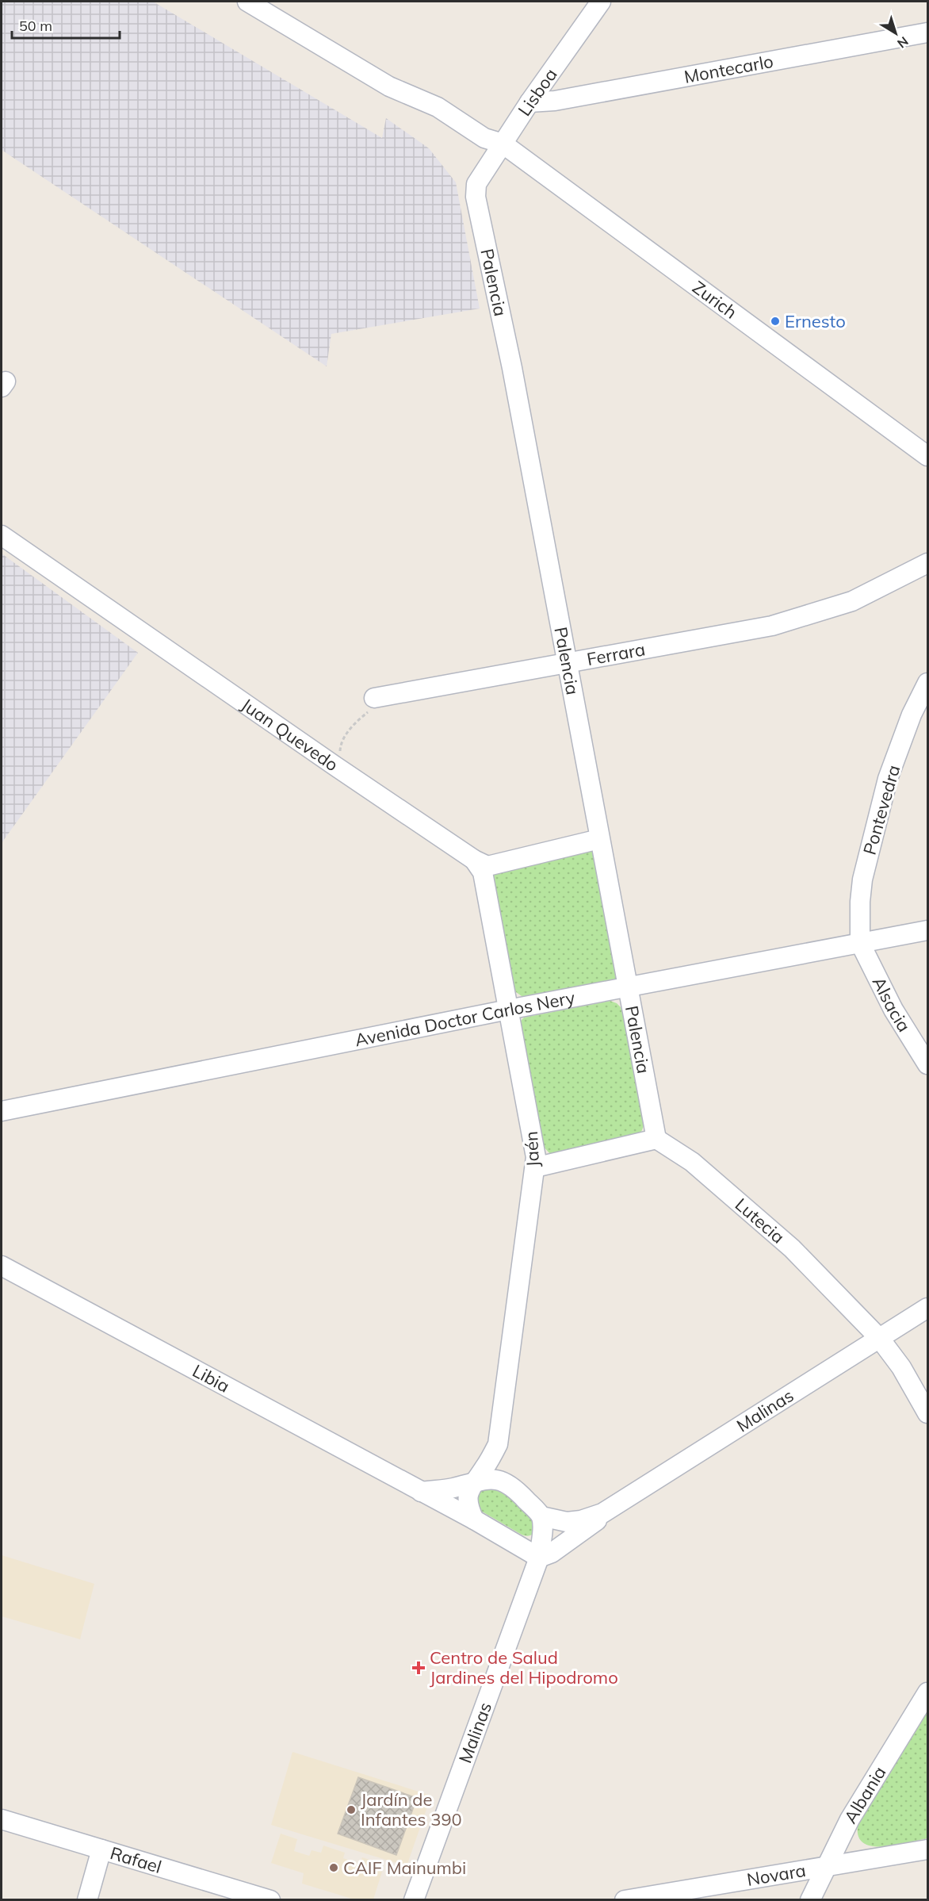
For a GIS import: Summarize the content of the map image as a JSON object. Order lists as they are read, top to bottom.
{
  "streets": {
    "street": [
      "Montecarlo",
      "Lisboa",
      "Palencia",
      "Zurich",
      "Ferrara",
      "Juan Quevedo",
      "Pontevedra",
      "Alsacia",
      "Avenida Doctor Carlos Nery",
      "Jaén",
      "Lutecia",
      "Libia",
      "Malinas",
      "Albania",
      "Rafael",
      "Novara"
    ]
  },
  "crossings": [
    ["Montecarlo", "Lisboa"],
    ["Lisboa", "Palencia"],
    ["Lisboa", "Zurich"],
    ["Palencia", "Ferrara"],
    ["Palencia", "Juan Quevedo"],
    ["Palencia", "Avenida Doctor Carlos Nery"],
    ["Palencia", "Lutecia"],
    ["Juan Quevedo", "Jaén"],
    ["Pontevedra", "Alsacia"],
    ["Pontevedra", "Avenida Doctor Carlos Nery"],
    ["Alsacia", "Avenida Doctor Carlos Nery"],
    ["Avenida Doctor Carlos Nery", "Jaén"],
    ["Lutecia", "Malinas"],
    ["Libia", "Malinas"],
    ["Albania", "Novara"]
  ],
  "places": {
    "other": ["Ernesto", "Jardín de Infantes 390", "CAIF Mainumbi"],
    "health": ["Centro de Salud Jardines del Hipodromo"]
  },
  "scale_bar": "50 m",
  "north": "bottom right"
}
